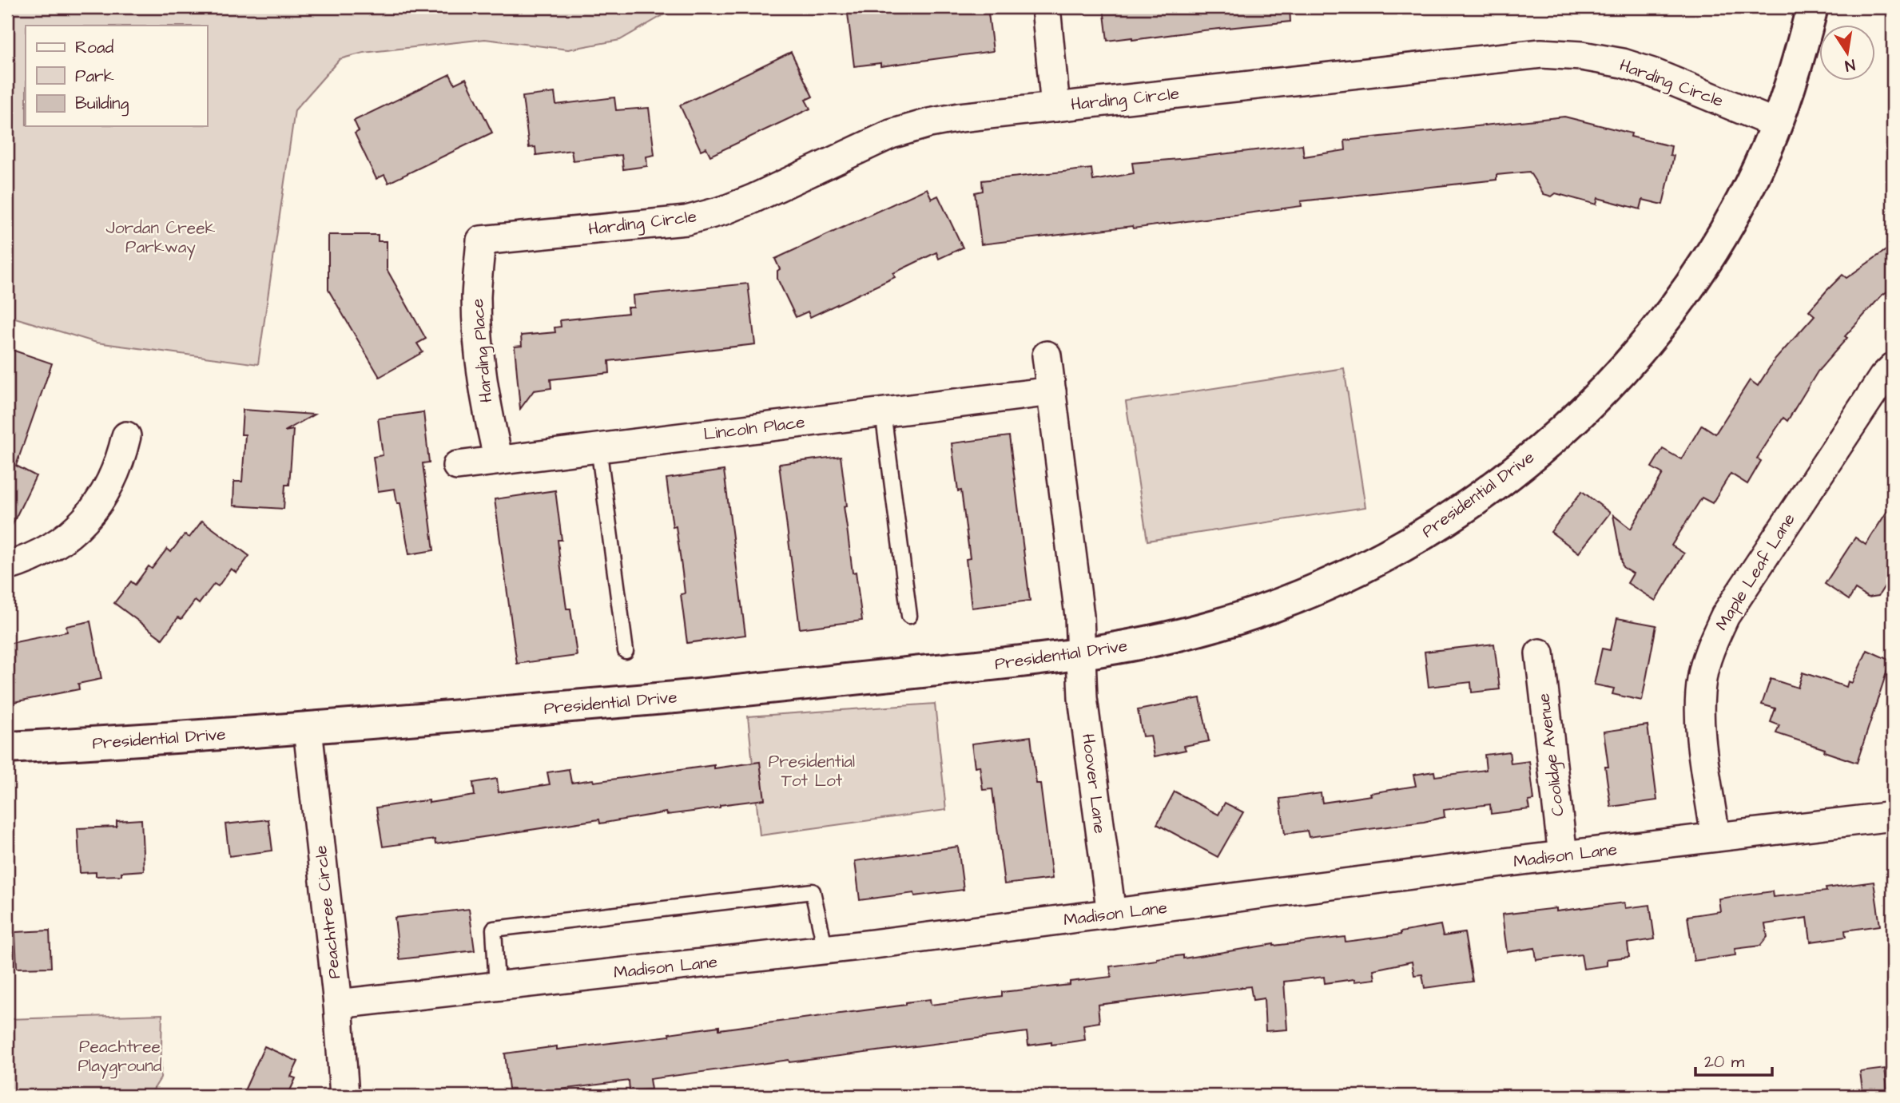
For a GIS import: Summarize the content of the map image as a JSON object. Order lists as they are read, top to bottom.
{
  "streets": {
    "street": [
      "Harding Circle",
      "Harding Place",
      "Lincoln Place",
      "Presidential Drive",
      "Maple Leaf Lane",
      "Coolidge Avenue",
      "Hoover Lane",
      "Madison Lane",
      "Peachtree Circle"
    ]
  },
  "crossings": [
    ["Harding Circle", "Harding Place"],
    ["Harding Circle", "Presidential Drive"],
    ["Harding Place", "Lincoln Place"],
    ["Presidential Drive", "Hoover Lane"],
    ["Presidential Drive", "Peachtree Circle"],
    ["Maple Leaf Lane", "Madison Lane"],
    ["Coolidge Avenue", "Madison Lane"],
    ["Hoover Lane", "Madison Lane"],
    ["Madison Lane", "Peachtree Circle"]
  ],
  "parks": ["Jordan Creek Parkway", "Presidential Tot Lot", "Peachtree Playground"],
  "legend": ["Road", "Park", "Building"],
  "scale_bar": "20 m",
  "north": "bottom"
}
